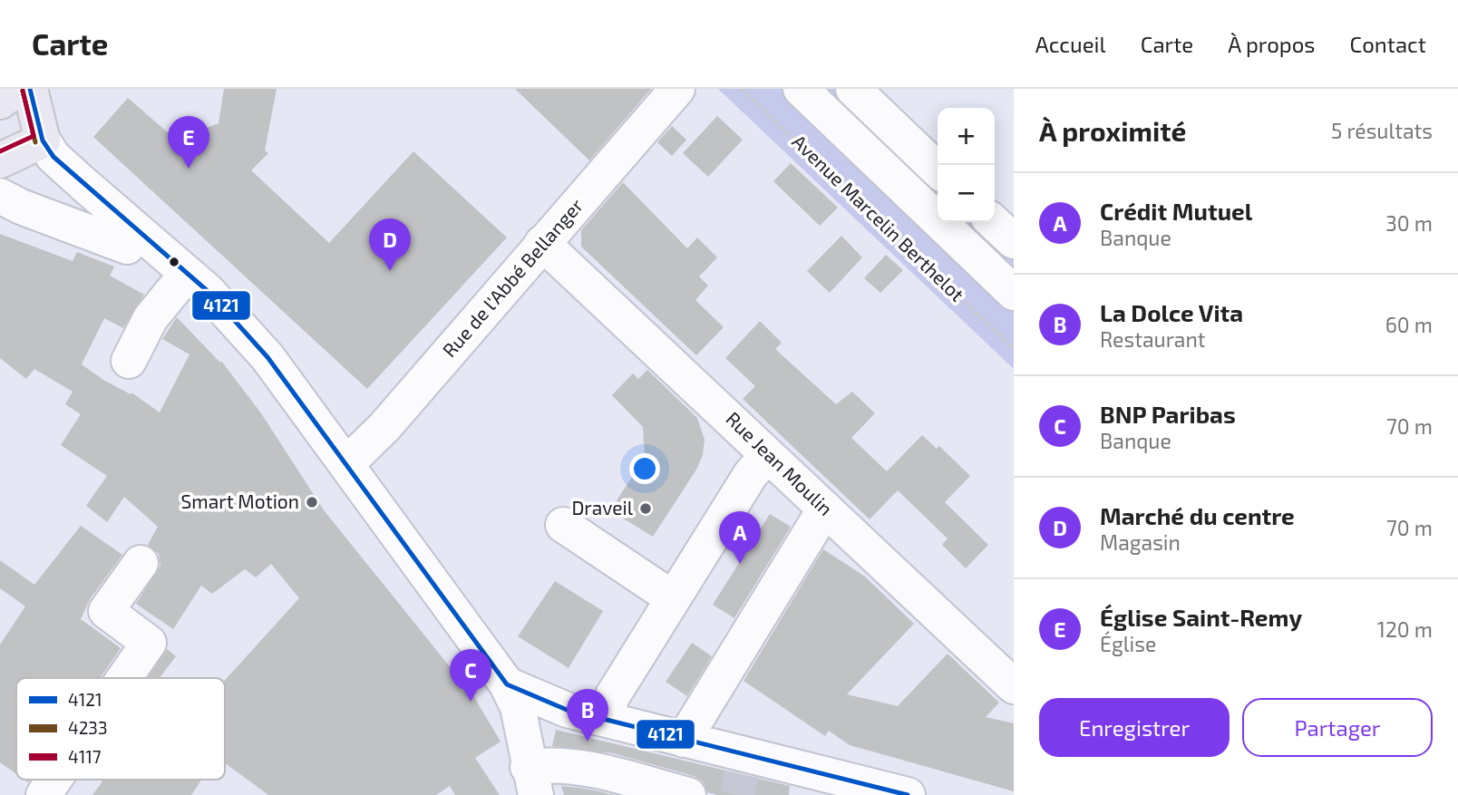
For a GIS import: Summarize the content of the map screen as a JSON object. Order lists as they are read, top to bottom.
{
  "streets": {
    "street": ["Rue de l'Abbé Bellanger", "Rue Jean Moulin"],
    "path": ["Avenue Marcelin Berthelot"]
  },
  "crossings": [
    ["Rue de l'Abbé Bellanger", "Rue Jean Moulin"]
  ],
  "places": ["Smart Motion", "Draveil"],
  "lines": ["transit line 4121", "transit line 4233", "transit line 4117"],
  "legend": ["4121", "4233", "4117"],
  "page": {
    "header": "Carte",
    "nav": [
      "Accueil",
      "Carte",
      "À propos",
      "Contact"
    ],
    "heading": ["À proximité", "5 résultats"],
    "map_buttons": ["+", "−"],
    "pins": [
      "E",
      "D",
      "A",
      "C",
      "B"
    ],
    "list": [
      {
        "mark": "A",
        "name": "Crédit Mutuel",
        "note": "Banque",
        "value": "30 m"
      },
      {
        "mark": "B",
        "name": "La Dolce Vita",
        "note": "Restaurant",
        "value": "60 m"
      },
      {
        "mark": "C",
        "name": "BNP Paribas",
        "note": "Banque",
        "value": "70 m"
      },
      {
        "mark": "D",
        "name": "Marché du centre",
        "note": "Magasin",
        "value": "70 m"
      },
      {
        "mark": "E",
        "name": "Église Saint-Remy",
        "note": "Église",
        "value": "120 m"
      }
    ],
    "buttons": ["Enregistrer", "Partager"]
  }
}
